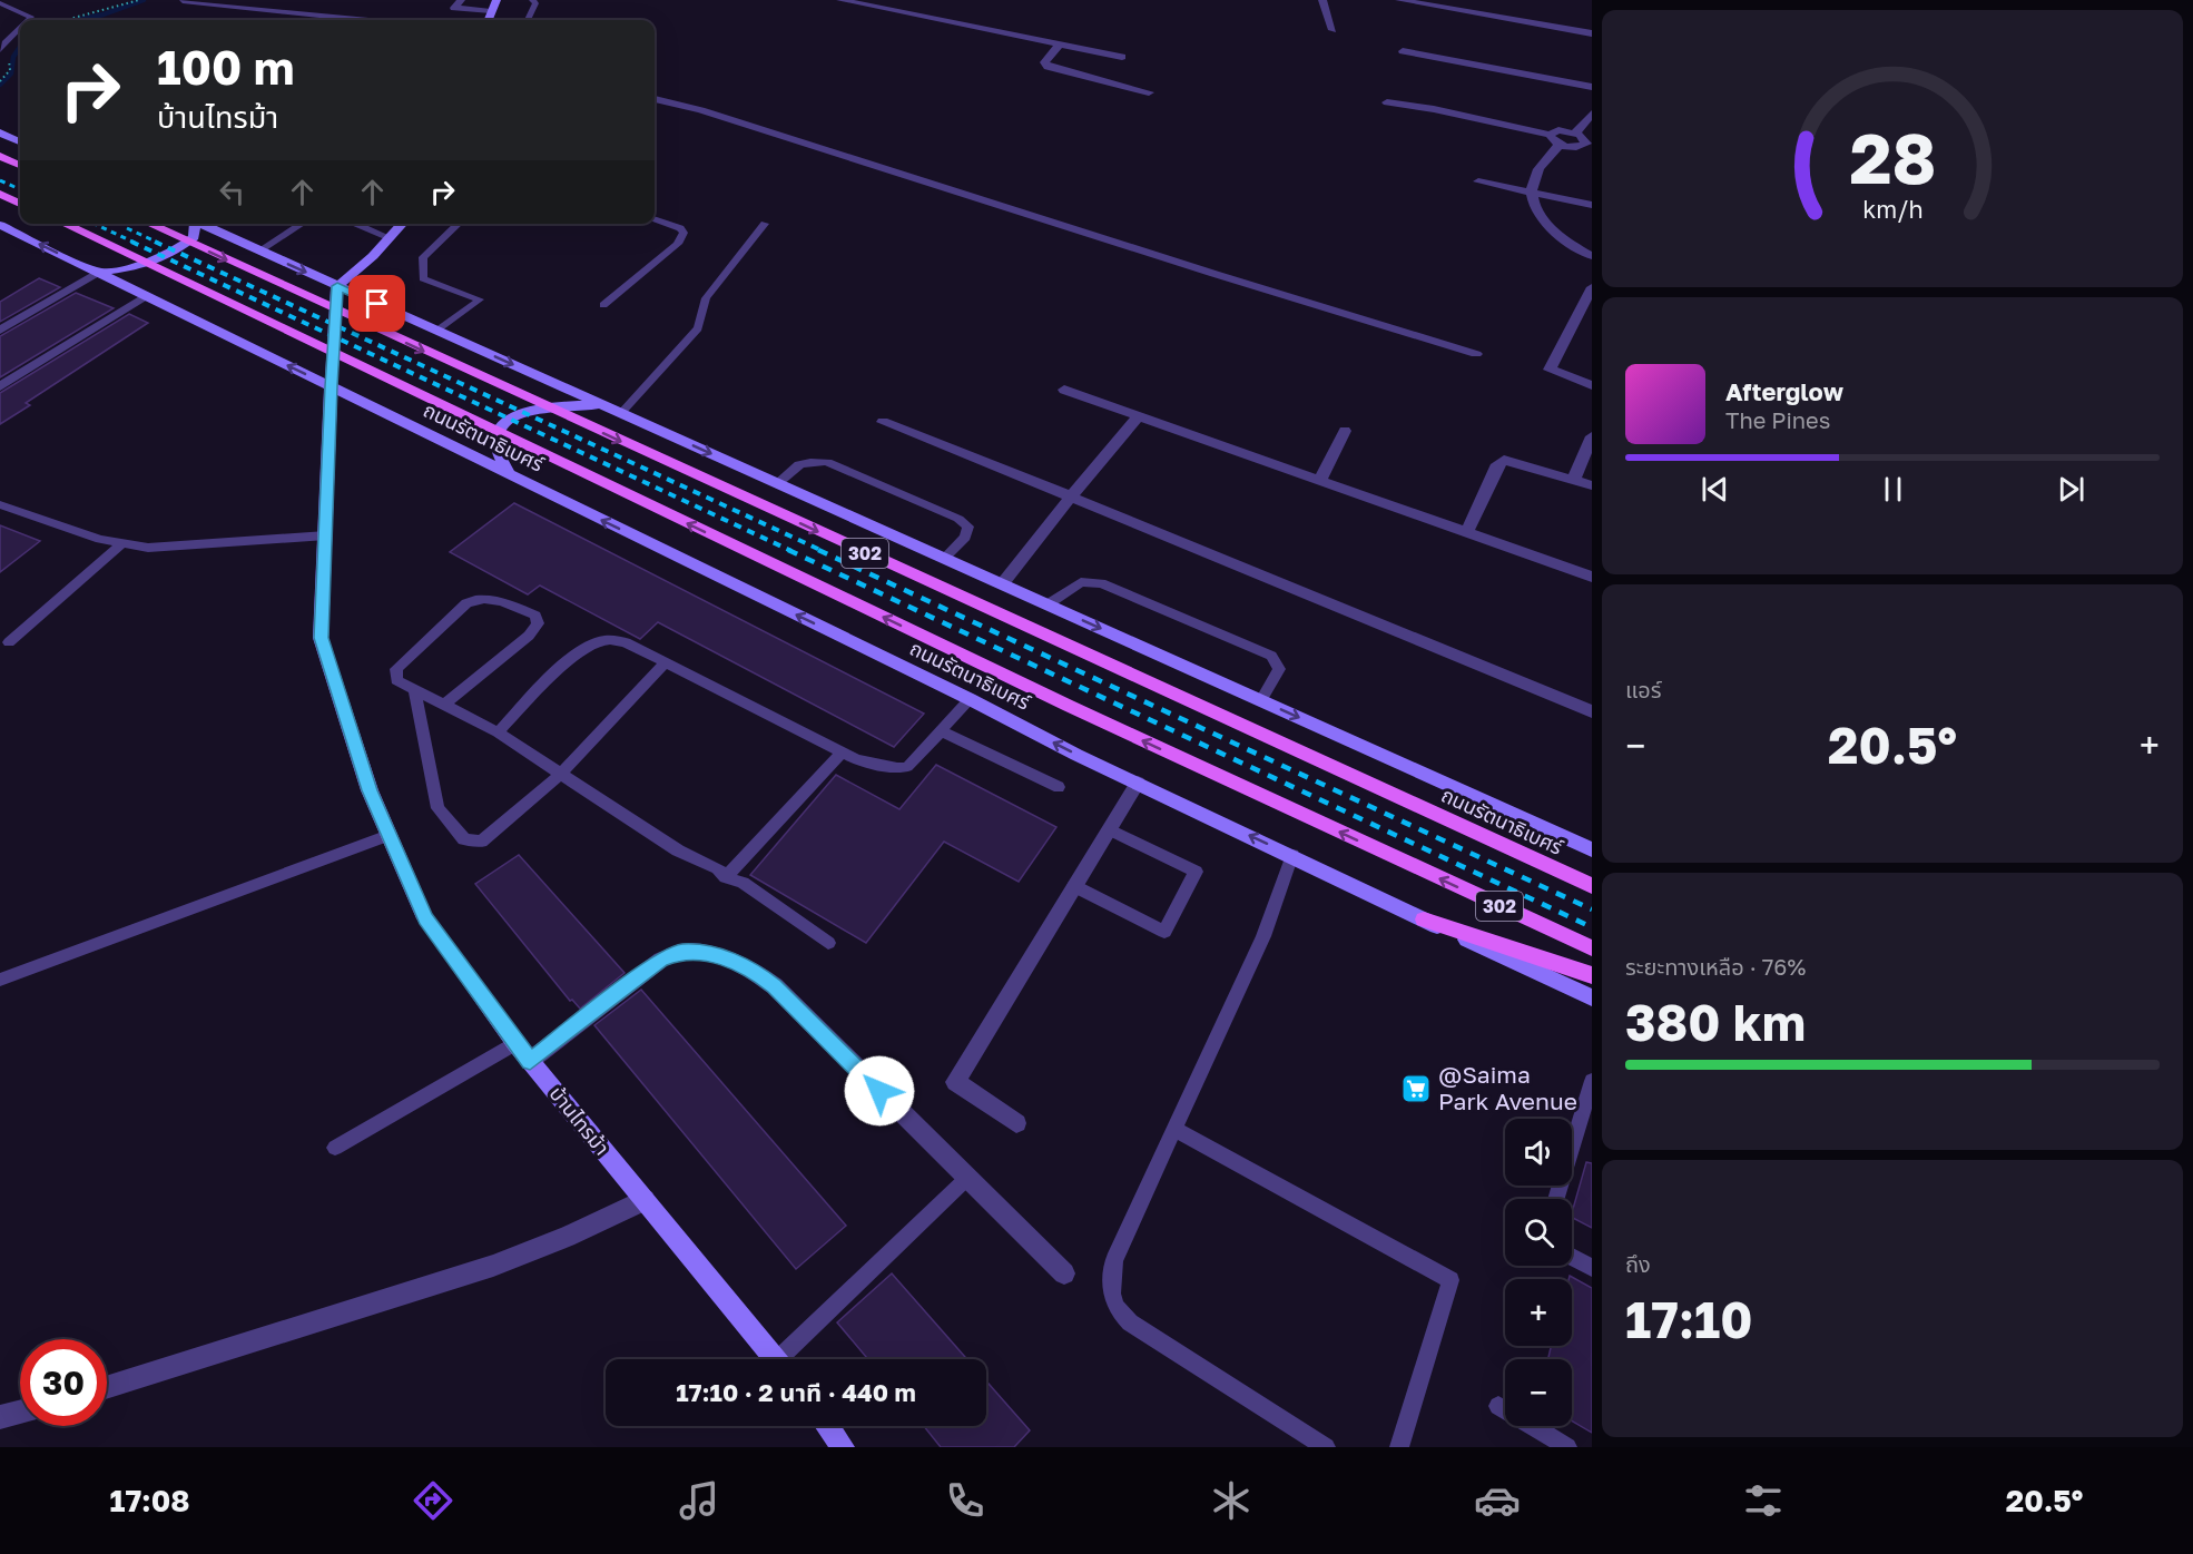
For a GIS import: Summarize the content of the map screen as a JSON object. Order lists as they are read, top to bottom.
{
  "streets": {
    "main road": ["ถนนรัตนาธิเบศร์", "302", "บ้านไทรม้า"]
  },
  "crossings": [
    ["ถนนรัตนาธิเบศร์", "บ้านไทรม้า"]
  ],
  "places": {
    "supermarket": ["@Saima Park Avenue"]
  },
  "page": {
    "turn": ["100 m", "บ้านไทรม้า"],
    "song": ["Afterglow", "The Pines"],
    "tile": [
      "แอร์",
      ["ระยะทางเหลือ · 76%", "380 km"],
      ["ถึง", "17:10"]
    ],
    "heat": ["−", "20.5°", "+"],
    "map_buttons": ["+", "−"],
    "limit": "30",
    "trip": "17:10 · 2 นาที · 440 m",
    "tabs": ["17:08", "20.5°"],
    "gauge": ["28", "km/h"]
  }
}
